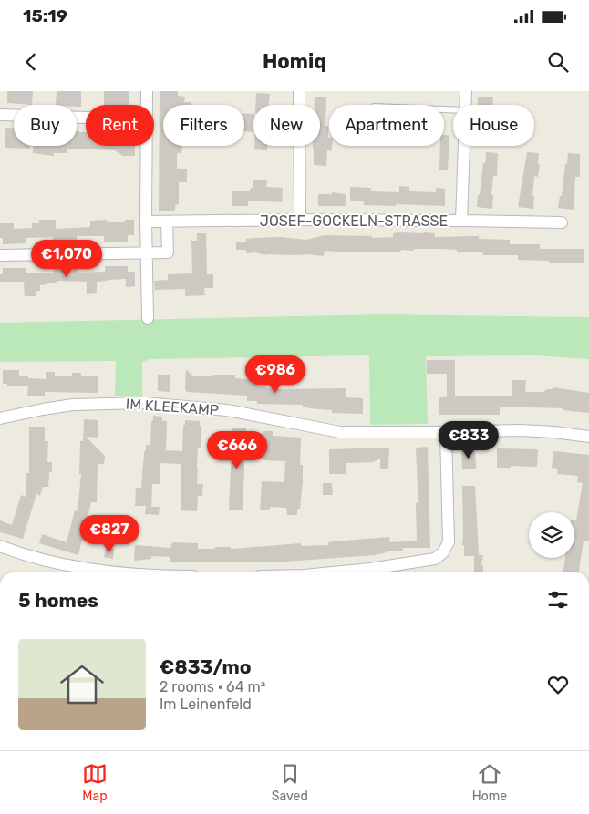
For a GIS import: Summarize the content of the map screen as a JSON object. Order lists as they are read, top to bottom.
{
  "streets": {
    "street": ["JOSEF-GOCKELN-STRASSE", "IM KLEEKAMP"]
  },
  "page": {
    "status": "15:19",
    "header": "Homiq",
    "chip": [
      "Buy",
      "Rent",
      "Filters",
      "New",
      "Apartment",
      "House"
    ],
    "price": [
      "€1,070",
      "€986",
      "€833",
      "€666",
      "€827"
    ],
    "heading": "5 homes",
    "list": [
      {
        "name": "€833/mo",
        "note": "2 rooms · 64 m² · Im Leinenfeld"
      }
    ],
    "tabs": ["Map", "Saved", "Home"]
  }
}
